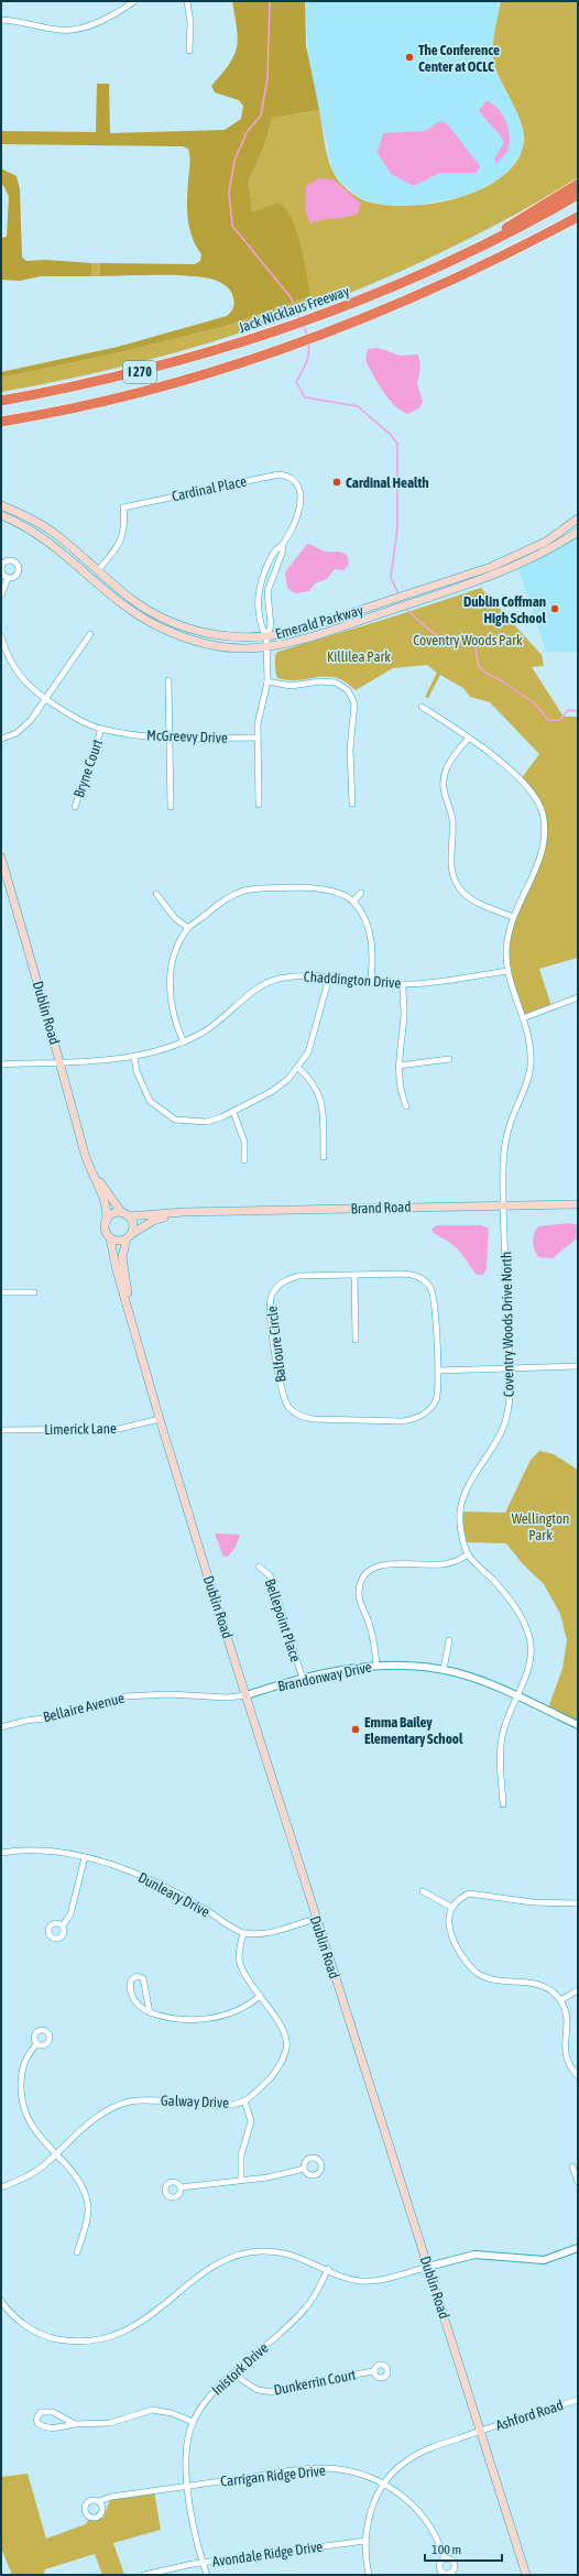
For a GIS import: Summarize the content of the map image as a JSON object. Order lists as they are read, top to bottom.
{
  "streets": {
    "highway": ["Jack Nicklaus Freeway", "I 270"],
    "main road": ["Emerald Parkway", "Dublin Road", "Brand Road"],
    "street": [
      "Cardinal Place",
      "McGreevy Drive",
      "Bryne Court",
      "Chaddington Drive",
      "Coventry Woods Drive North",
      "Balfoure Circle",
      "Limerick Lane",
      "Bellepoint Place",
      "Brandonway Drive",
      "Bellaire Avenue",
      "Dunleary Drive",
      "Galway Drive",
      "Inistork Drive",
      "Dunkerrin Court",
      "Ashford Road",
      "Carrigan Ridge Drive",
      "Avondale Ridge Drive"
    ]
  },
  "crossings": [
    ["Cardinal Place", "Emerald Parkway"],
    ["McGreevy Drive", "Bryne Court"],
    ["Chaddington Drive", "Dublin Road"],
    ["Chaddington Drive", "Coventry Woods Drive North"],
    ["Dublin Road", "Brand Road"],
    ["Dublin Road", "Limerick Lane"],
    ["Dublin Road", "Brandonway Drive"],
    ["Dublin Road", "Bellaire Avenue"],
    ["Dublin Road", "Dunleary Drive"],
    ["Dublin Road", "Ashford Road"],
    ["Brand Road", "Coventry Woods Drive North"],
    ["Coventry Woods Drive North", "Brandonway Drive"],
    ["Bellepoint Place", "Brandonway Drive"],
    ["Brandonway Drive", "Bellaire Avenue"],
    ["Dunleary Drive", "Galway Drive"],
    ["Inistork Drive", "Dunkerrin Court"],
    ["Inistork Drive", "Carrigan Ridge Drive"],
    ["Inistork Drive", "Avondale Ridge Drive"],
    ["Ashford Road", "Carrigan Ridge Drive"],
    ["Ashford Road", "Avondale Ridge Drive"]
  ],
  "parks": ["Coventry Woods Park", "Killilea Park", "Wellington Park"],
  "places": [
    "The Conference Center at OCLC",
    "Cardinal Health",
    "Dublin Coffman High School",
    "Emma Bailey Elementary School"
  ],
  "scale_bar": "100 m"
}
